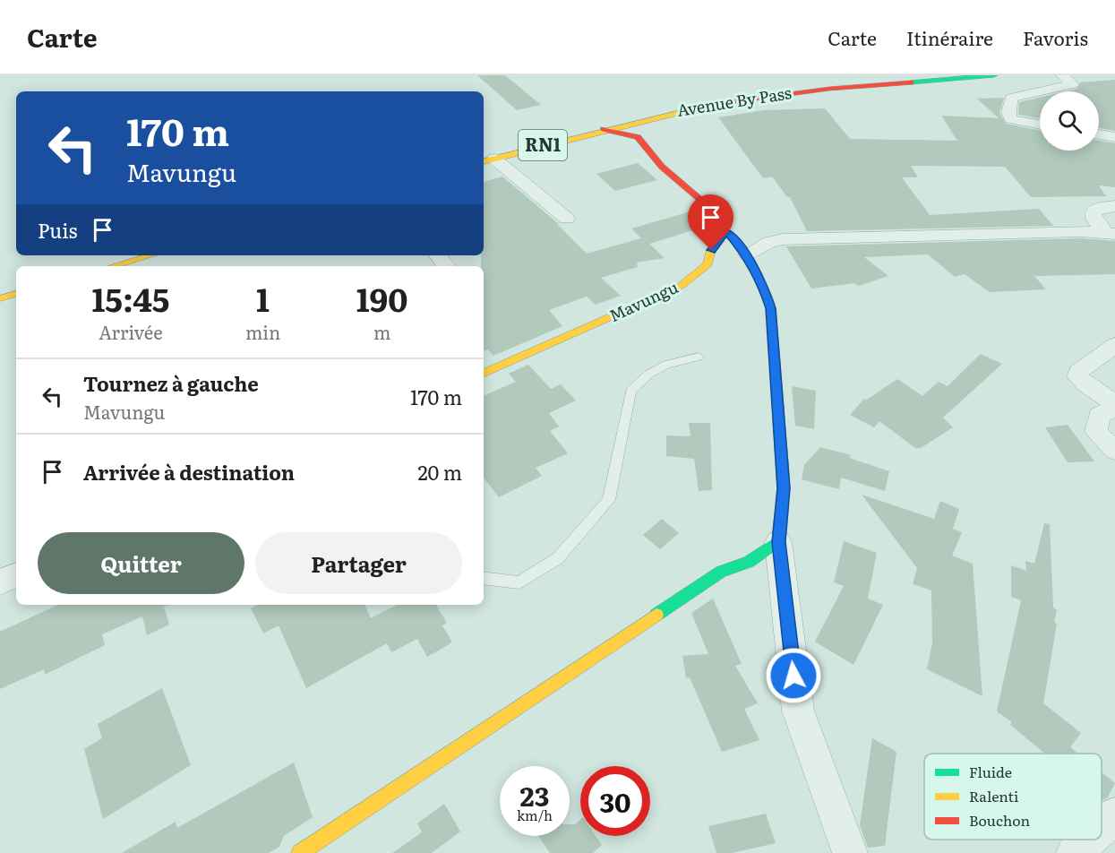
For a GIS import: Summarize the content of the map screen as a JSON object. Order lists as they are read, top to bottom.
{
  "streets": {
    "main road": ["Avenue By Pass", "RN1", "Mavungu"]
  },
  "legend": ["Fluide", "Ralenti", "Bouchon"],
  "page": {
    "header": "Carte",
    "nav": ["Carte", "Itinéraire", "Favoris"],
    "turn": ["170 m", "Mavungu"],
    "then": "Puis",
    "eta": [
      "15:45",
      "Arrivée",
      "1",
      "min",
      "190",
      "m"
    ],
    "list": [
      {
        "name": "Tournez à gauche",
        "note": "Mavungu",
        "value": "170 m"
      },
      {
        "name": "Arrivée à destination",
        "value": "20 m"
      }
    ],
    "buttons": ["Quitter", "Partager"],
    "speed": "23 km/h",
    "limit": "30"
  }
}
